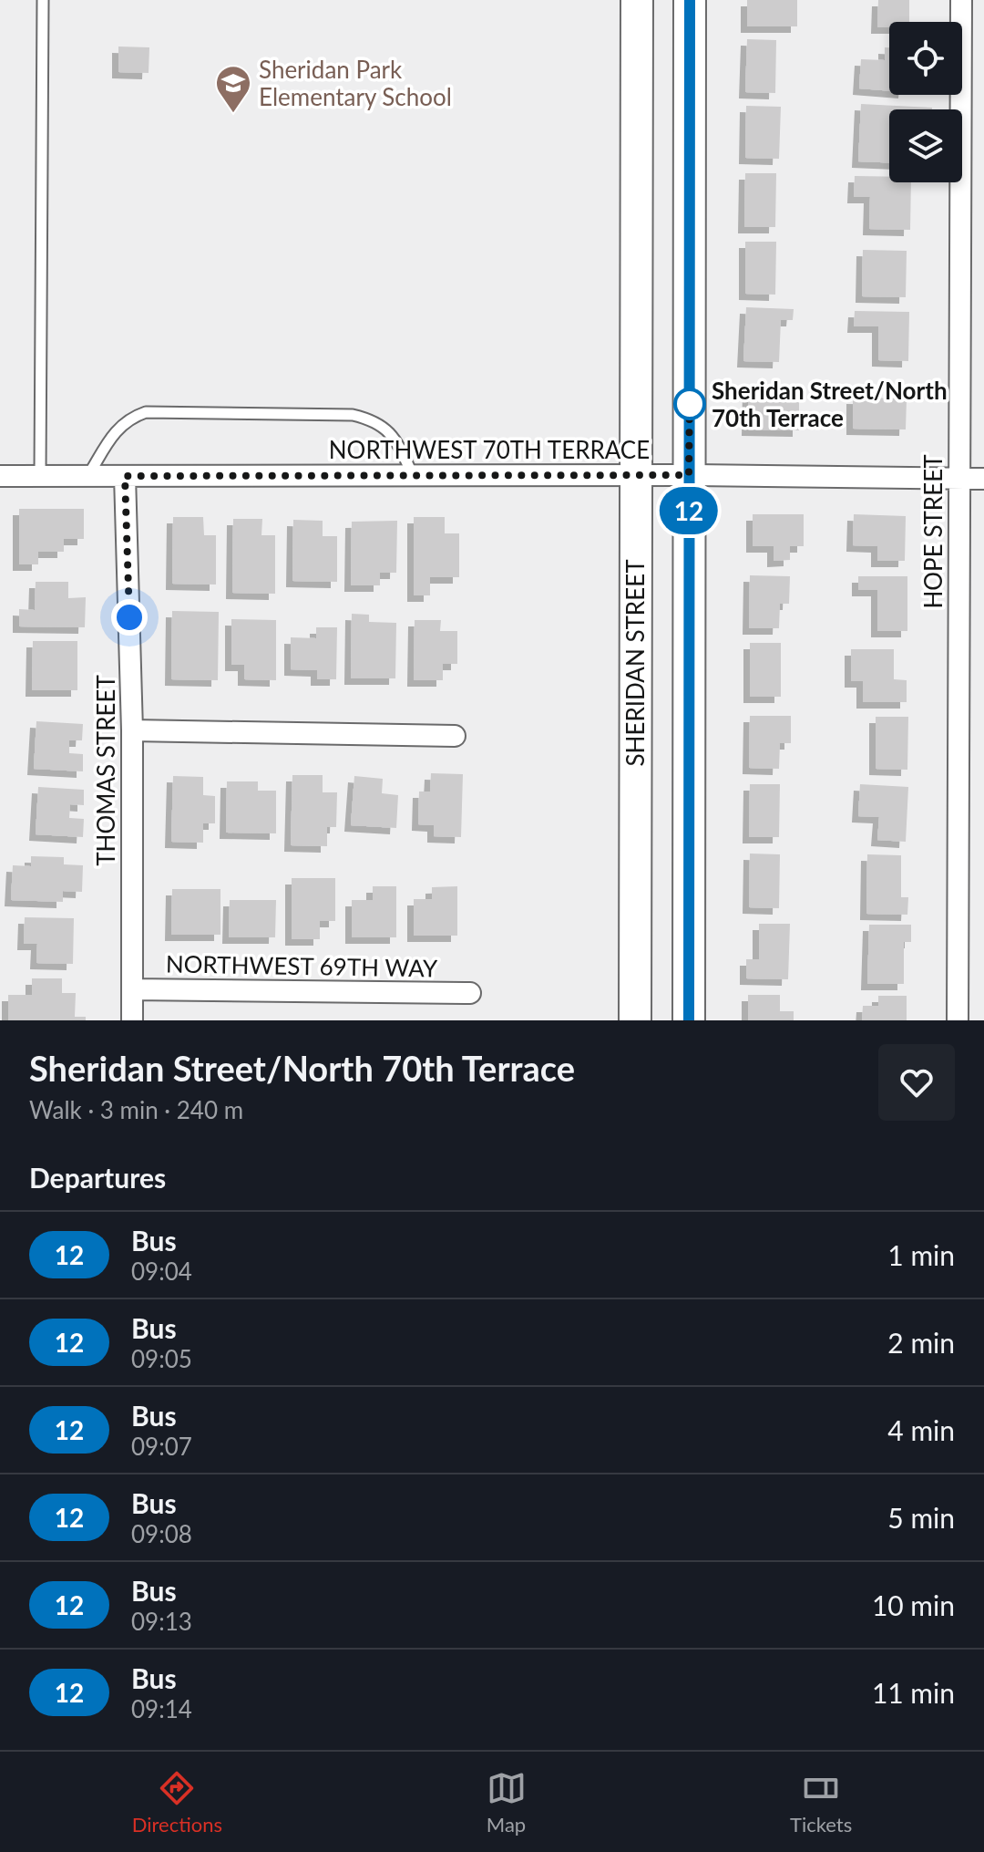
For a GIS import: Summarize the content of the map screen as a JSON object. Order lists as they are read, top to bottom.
{
  "streets": {
    "main road": ["SHERIDAN STREET"],
    "street": [
      "NORTHWEST 70TH TERRACE",
      "HOPE STREET",
      "THOMAS STREET",
      "NORTHWEST 69TH WAY"
    ]
  },
  "crossings": [
    ["NORTHWEST 70TH TERRACE", "HOPE STREET"],
    ["NORTHWEST 70TH TERRACE", "SHERIDAN STREET"],
    ["NORTHWEST 70TH TERRACE", "THOMAS STREET"],
    ["THOMAS STREET", "NORTHWEST 69TH WAY"]
  ],
  "places": {
    "school or university": ["Sheridan Park Elementary School"],
    "other": ["Sheridan Street/North 70th Terrace"]
  },
  "lines": ["bus line 12"],
  "page": {
    "on_map": "12",
    "heading": [
      ["Sheridan Street/North 70th Terrace", "Walk · 3 min · 240 m"],
      "Departures"
    ],
    "list": [
      {
        "mark": "12",
        "name": "Bus",
        "note": "09:04",
        "value": "1 min"
      },
      {
        "mark": "12",
        "name": "Bus",
        "note": "09:05",
        "value": "2 min"
      },
      {
        "mark": "12",
        "name": "Bus",
        "note": "09:07",
        "value": "4 min"
      },
      {
        "mark": "12",
        "name": "Bus",
        "note": "09:08",
        "value": "5 min"
      },
      {
        "mark": "12",
        "name": "Bus",
        "note": "09:13",
        "value": "10 min"
      },
      {
        "mark": "12",
        "name": "Bus",
        "note": "09:14",
        "value": "11 min"
      }
    ],
    "tabs": ["Directions", "Map", "Tickets"]
  }
}
